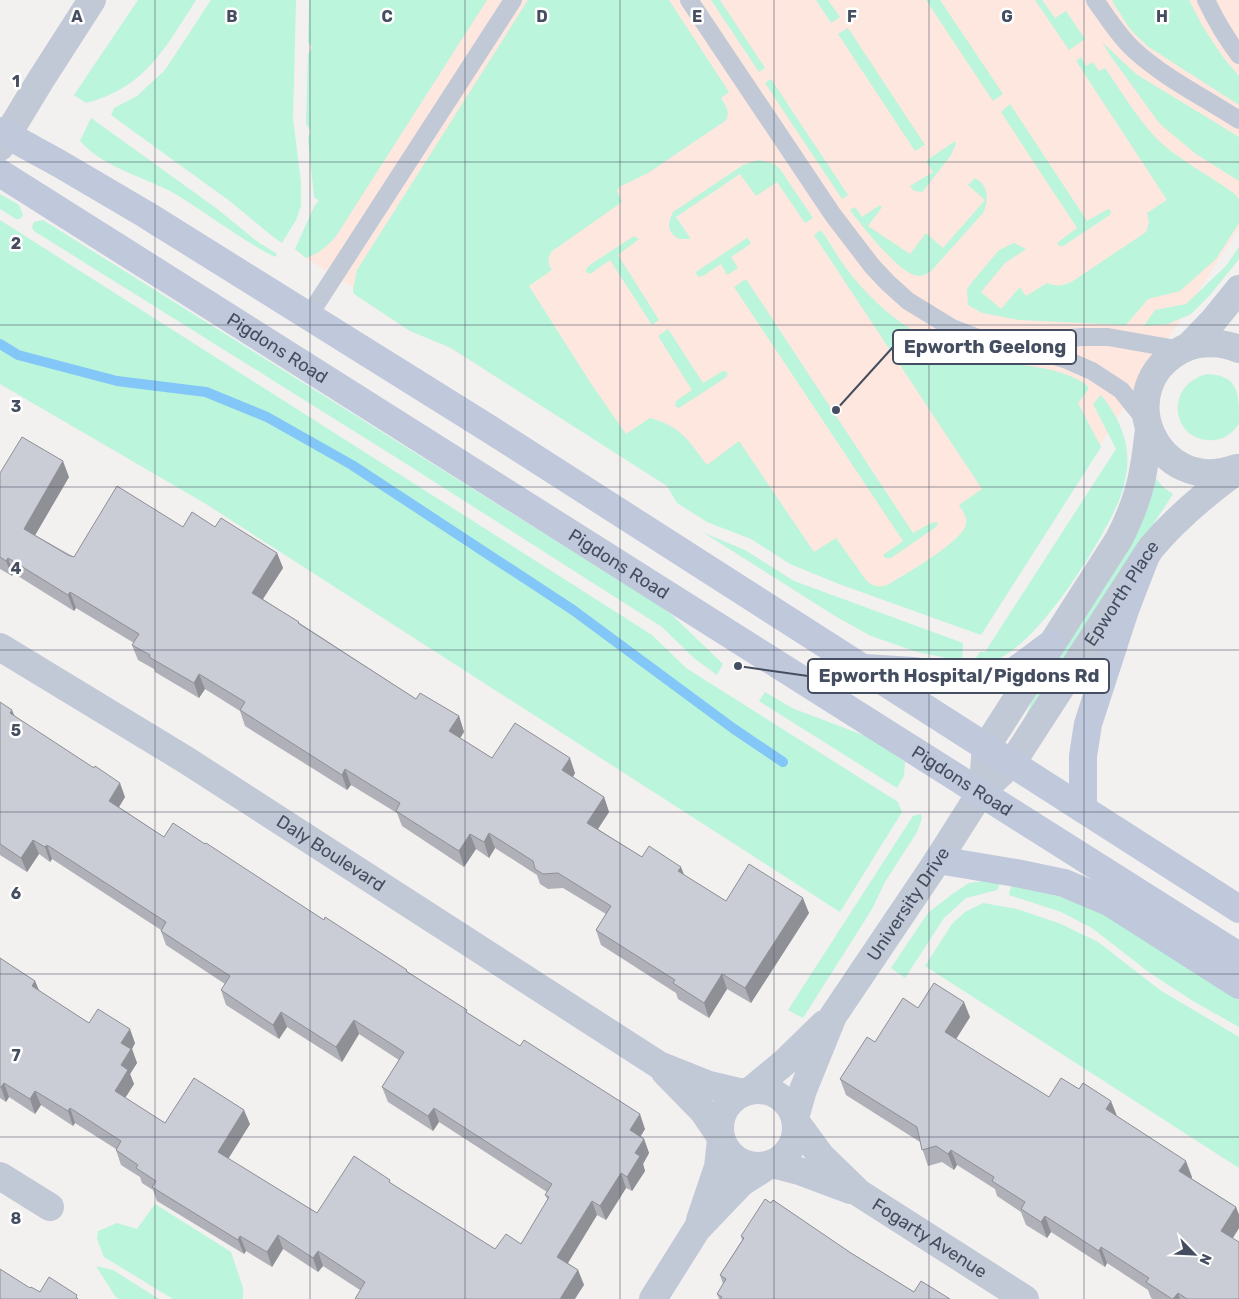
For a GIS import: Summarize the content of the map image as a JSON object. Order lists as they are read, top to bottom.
{
  "streets": {
    "street": [
      "Pigdons Road",
      "Epworth Place",
      "Daly Boulevard",
      "University Drive",
      "Fogarty Avenue"
    ]
  },
  "crossings": [
    ["Pigdons Road", "University Drive"],
    ["Epworth Place", "University Drive"],
    ["Daly Boulevard", "University Drive"]
  ],
  "places": ["Epworth Geelong", "Epworth Hospital/Pigdons Rd"],
  "north": "bottom right",
  "grid": {
    "columns": [
      "A",
      "B",
      "C",
      "D",
      "E",
      "F",
      "G",
      "H"
    ],
    "rows": [
      "1",
      "2",
      "3",
      "4",
      "5",
      "6",
      "7",
      "8"
    ]
  }
}
